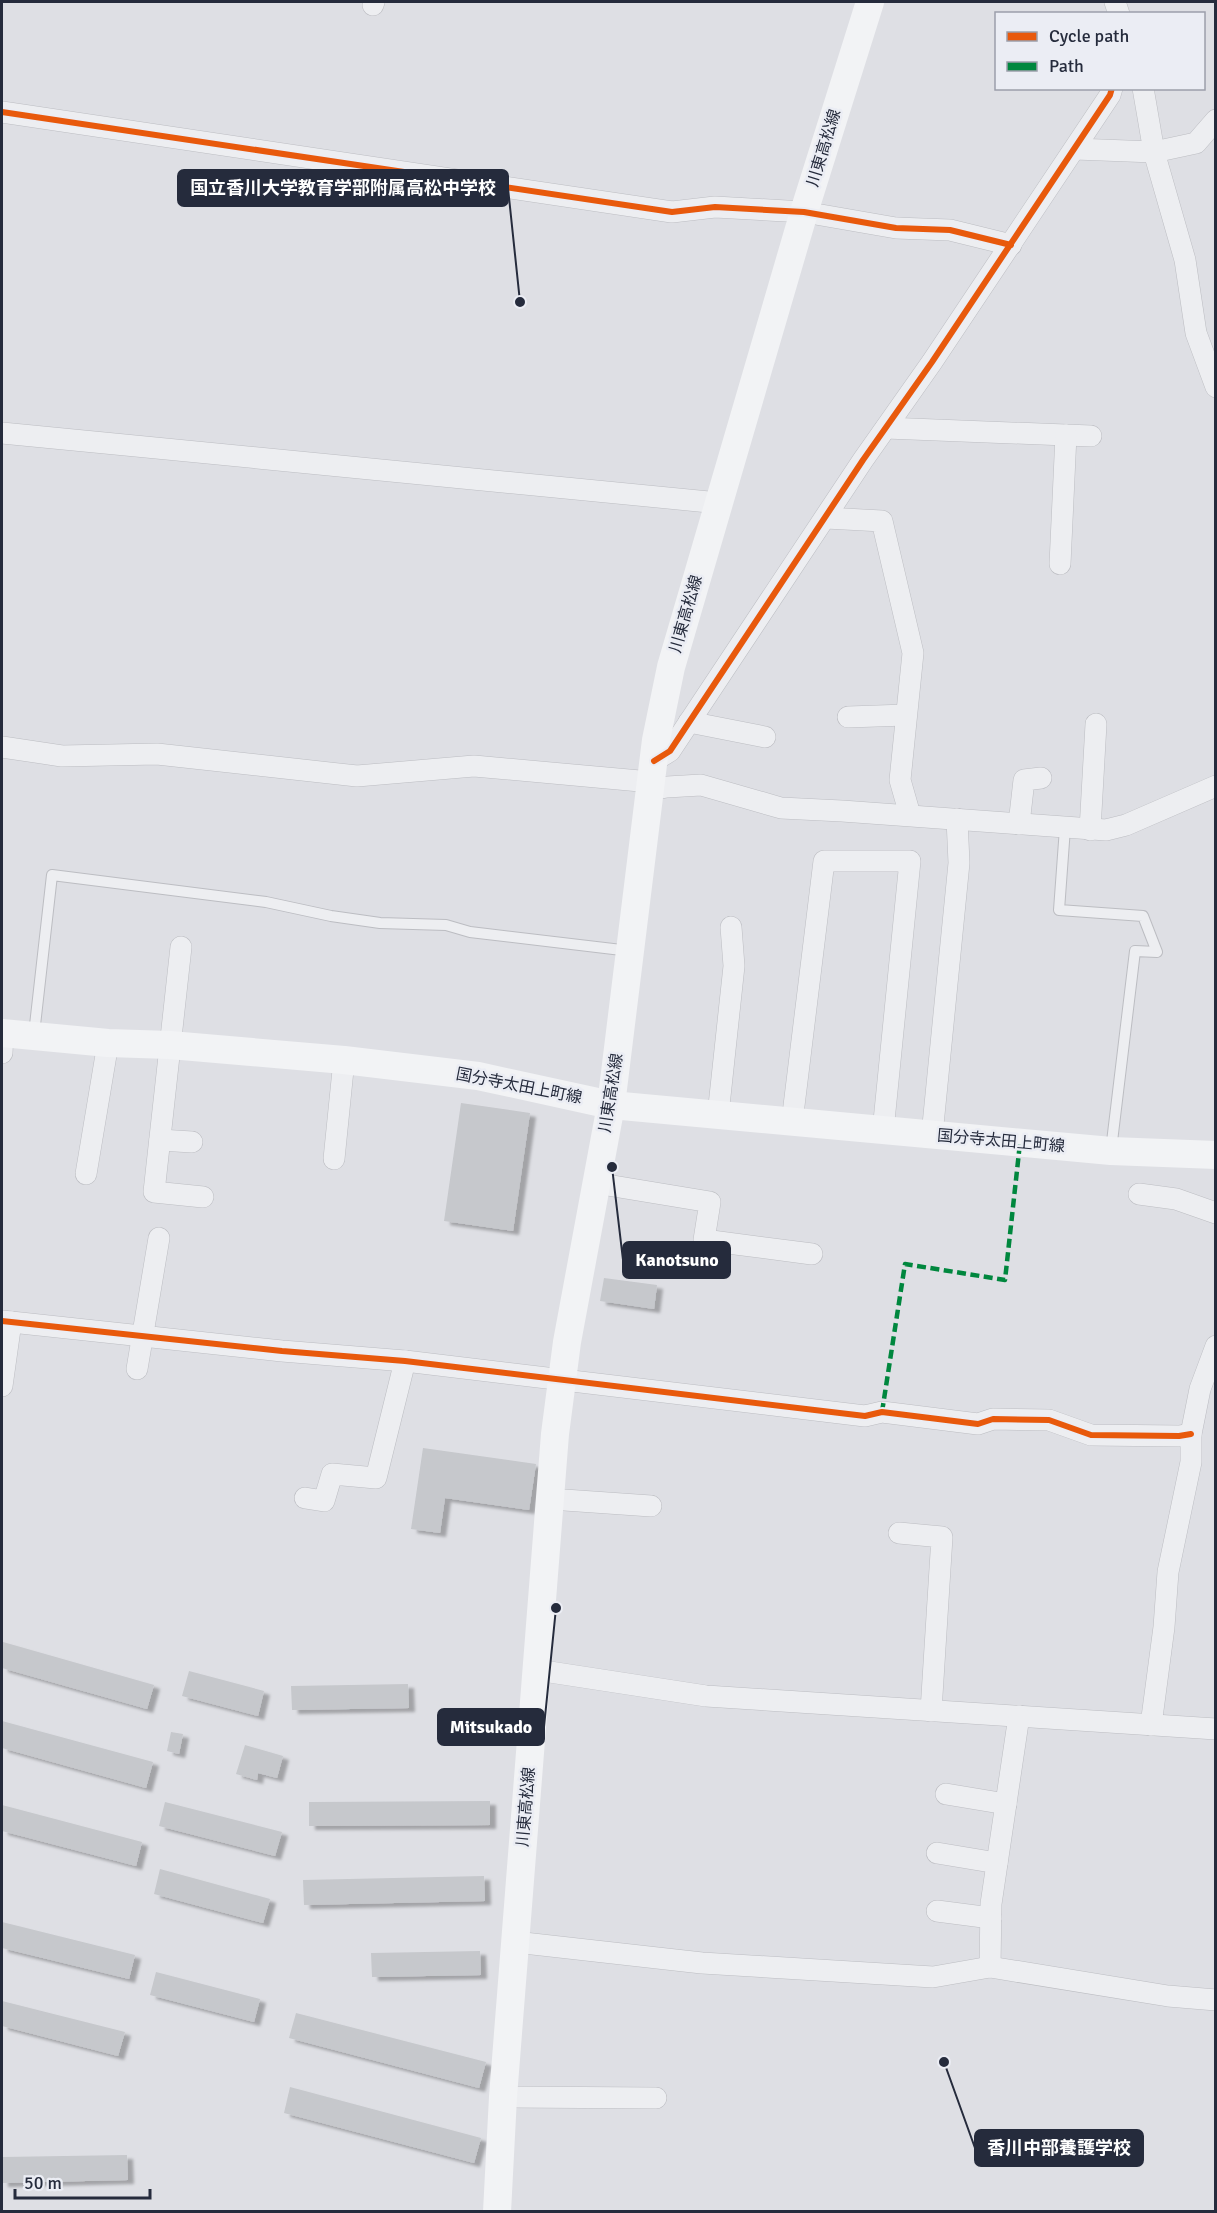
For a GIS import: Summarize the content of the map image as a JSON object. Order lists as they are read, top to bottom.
{
  "streets": {
    "main road": ["川東高松線", "国分寺太田上町線"]
  },
  "crossings": [
    ["川東高松線", "国分寺太田上町線"]
  ],
  "places": [
    "国立香川大学教育学部附属高松中学校",
    "Kanotsuno",
    "Mitsukado",
    "香川中部養護学校"
  ],
  "legend": ["Cycle path", "Path"],
  "scale_bar": "50 m"
}
